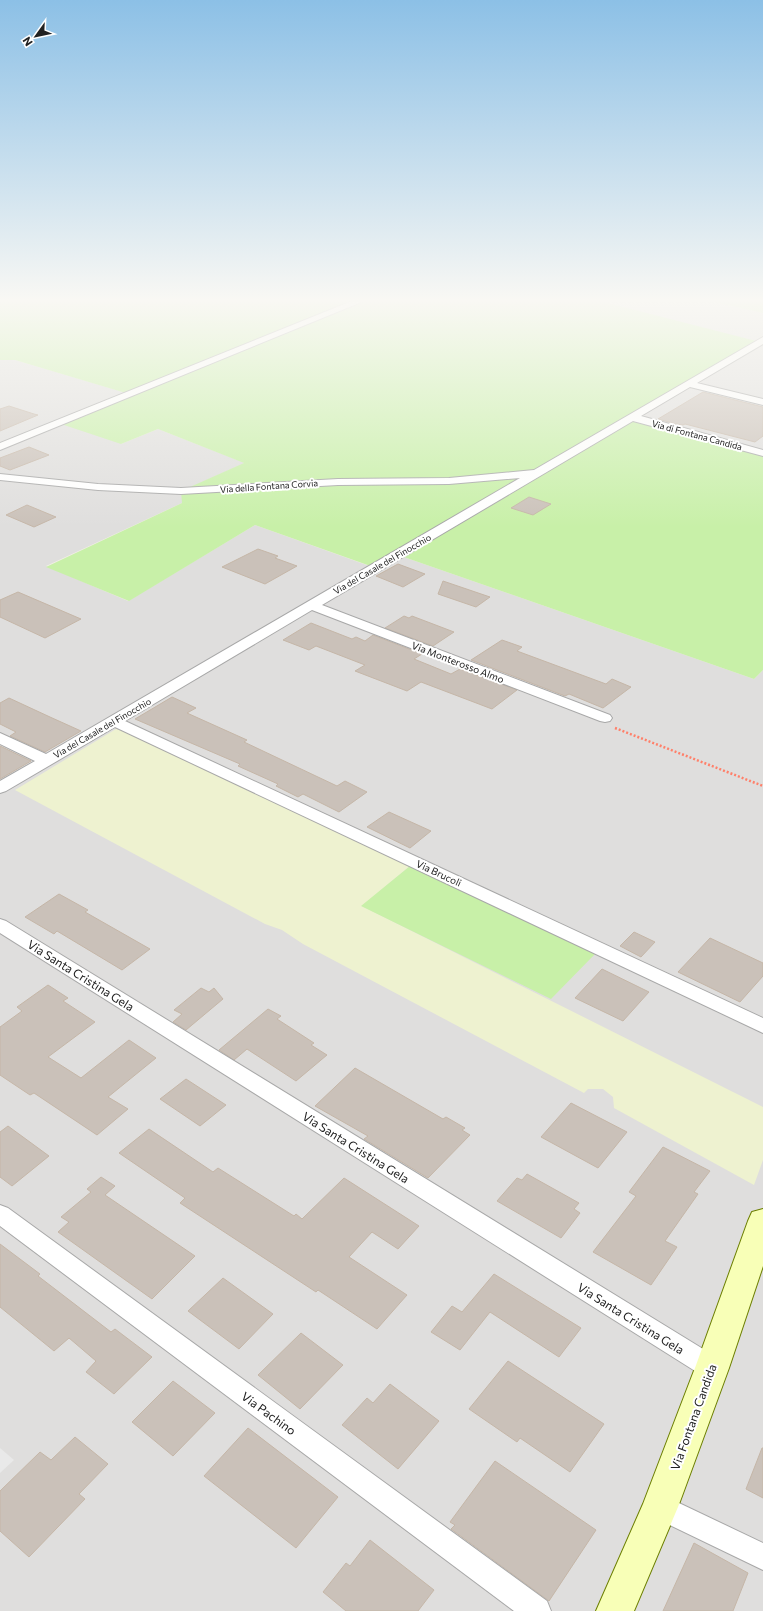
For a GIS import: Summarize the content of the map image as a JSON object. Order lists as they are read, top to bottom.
{
  "streets": {
    "main road": ["Via Fontana Candida"],
    "street": [
      "Via di Fontana Candida",
      "Via della Fontana Corvia",
      "Via del Casale del Finocchio",
      "Via Monterosso Almo",
      "Via Brucoli",
      "Via Santa Cristina Gela",
      "Via Pachino"
    ]
  },
  "crossings": [
    ["Via di Fontana Candida", "Via del Casale del Finocchio"],
    ["Via della Fontana Corvia", "Via del Casale del Finocchio"],
    ["Via del Casale del Finocchio", "Via Monterosso Almo"],
    ["Via del Casale del Finocchio", "Via Brucoli"],
    ["Via Santa Cristina Gela", "Via Fontana Candida"]
  ],
  "north": "bottom left"
}
